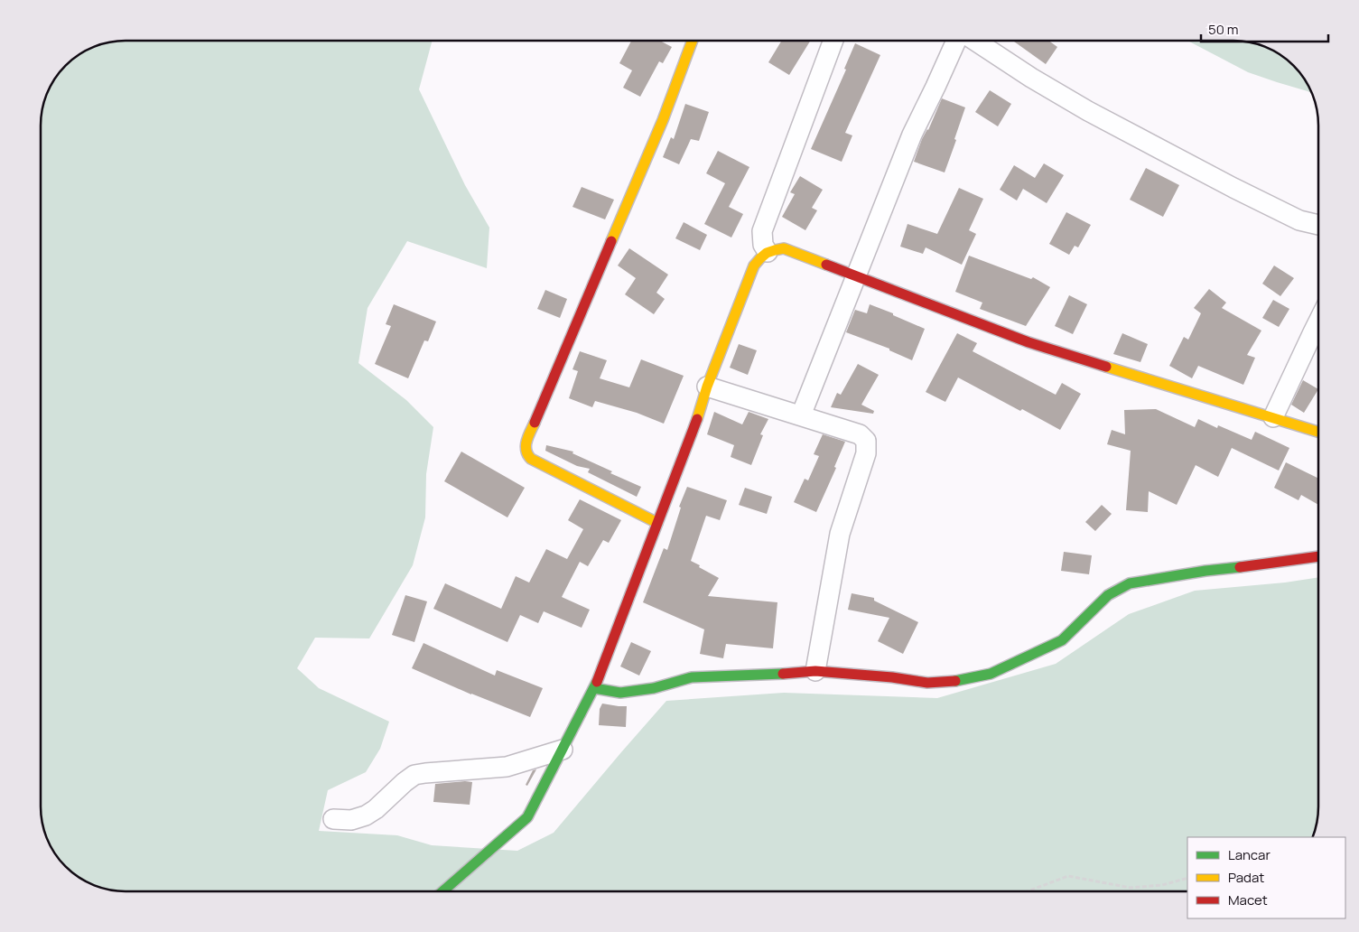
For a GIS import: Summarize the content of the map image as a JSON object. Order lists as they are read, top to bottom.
{
  "legend": ["Lancar", "Padat", "Macet"],
  "scale_bar": "50 m"
}
